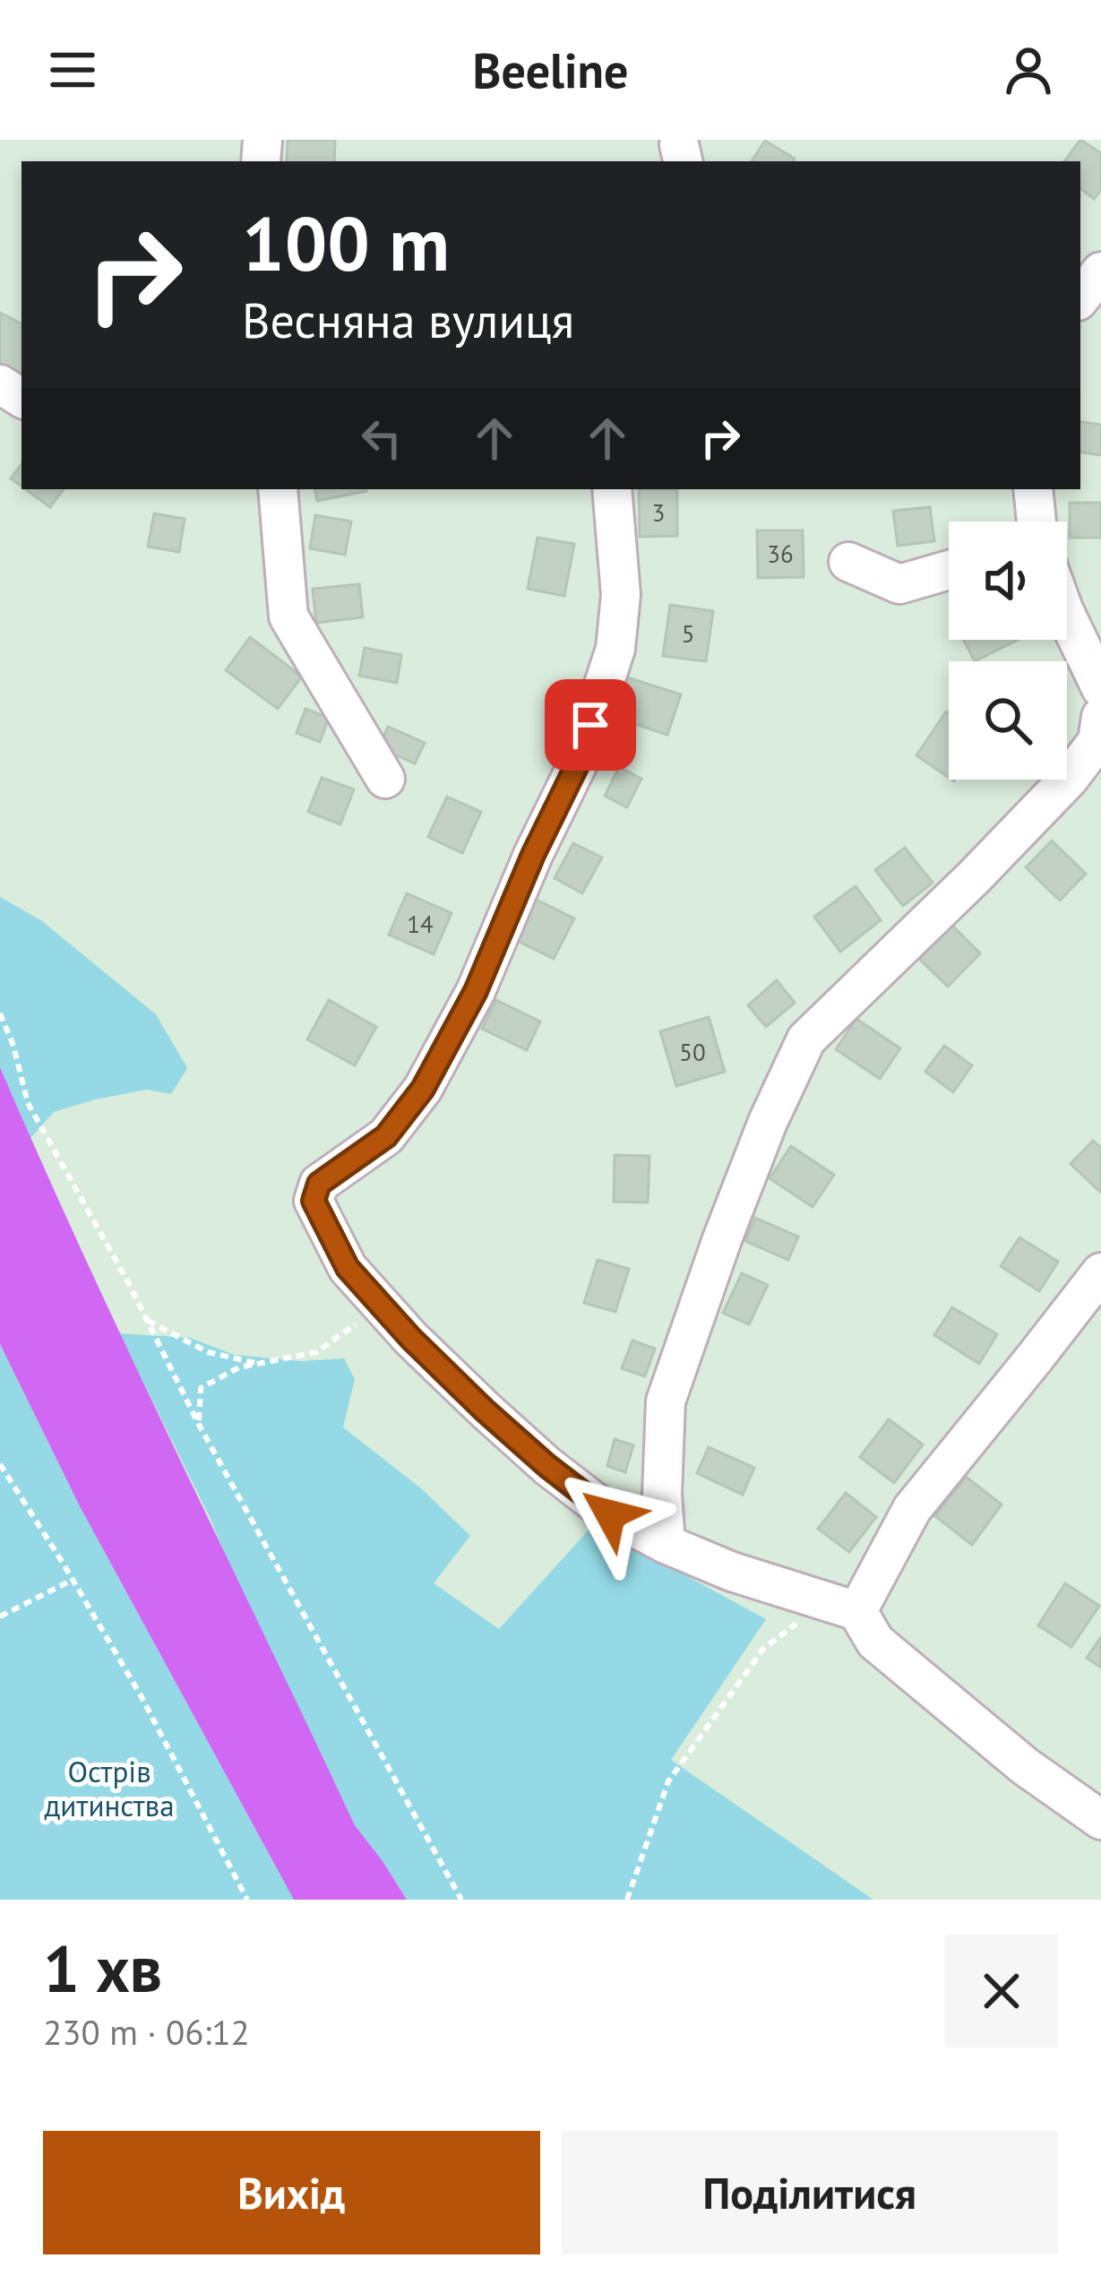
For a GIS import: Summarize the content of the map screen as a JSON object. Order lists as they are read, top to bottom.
{
  "parks": ["Острів дитинства"],
  "house_numbers": [
    "3",
    "36",
    "5",
    "14",
    "50"
  ],
  "page": {
    "header": "Beeline",
    "turn": ["100 m", "Весняна вулиця"],
    "heading": ["1 хв", "230 m · 06:12"],
    "buttons": ["Вихід", "Поділитися"]
  }
}
